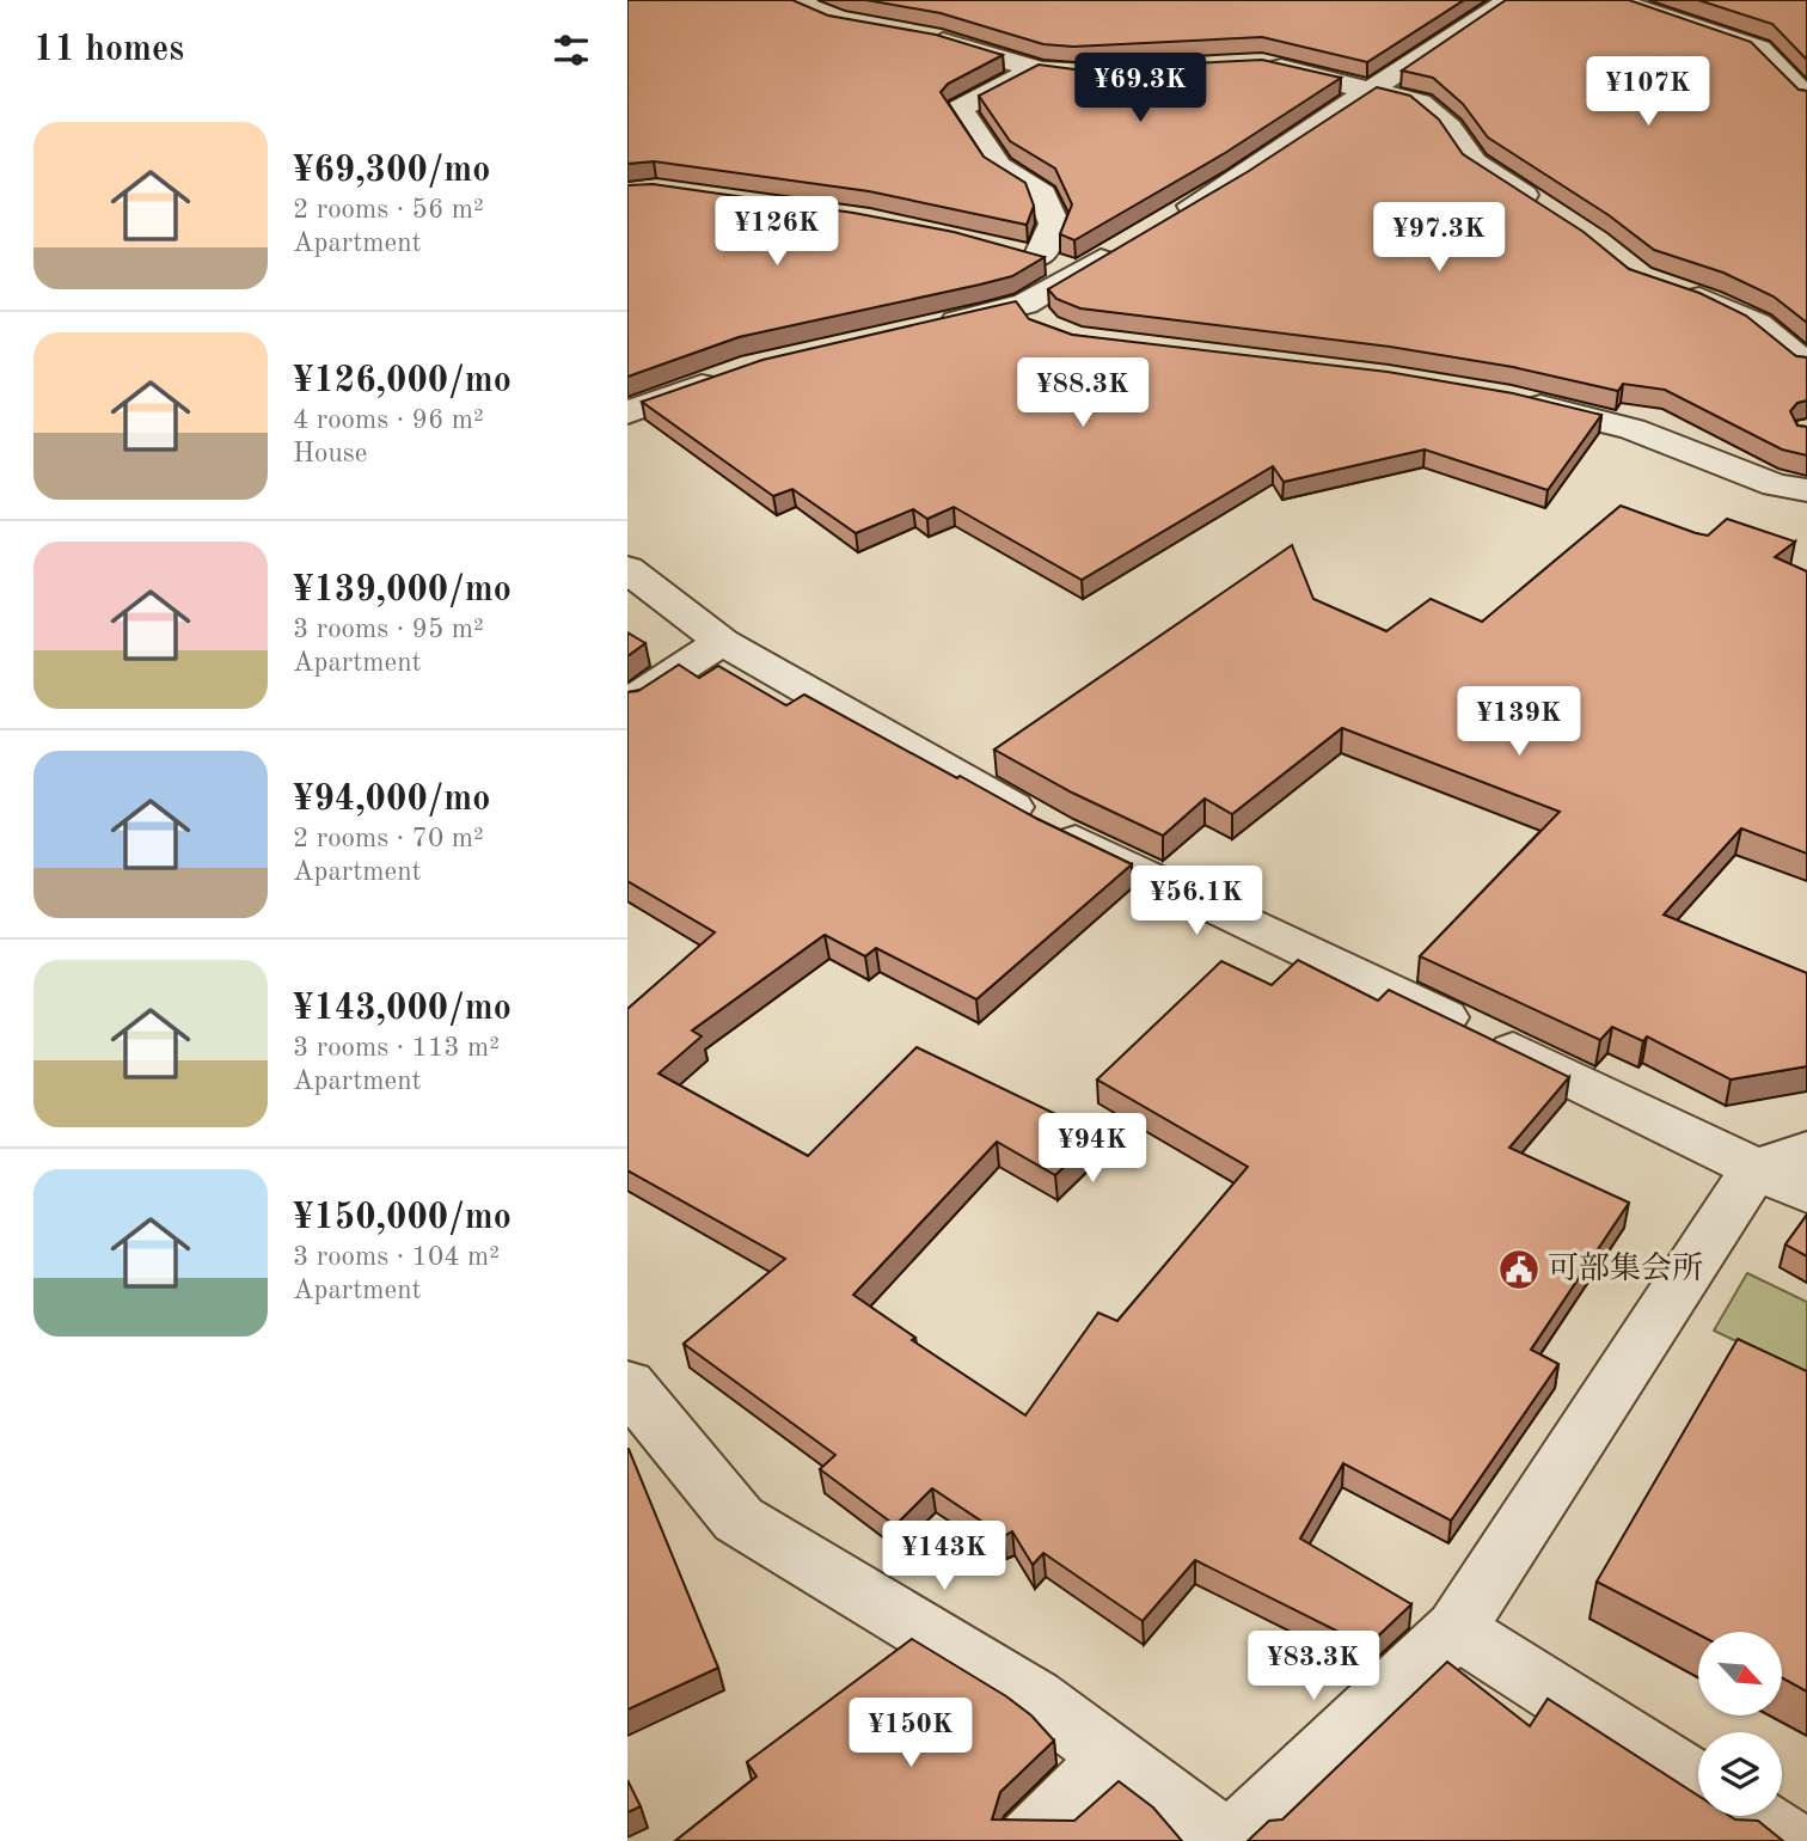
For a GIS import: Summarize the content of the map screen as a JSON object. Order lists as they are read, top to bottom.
{
  "places": {
    "public building": ["可部集会所"]
  },
  "north": "bottom right",
  "page": {
    "heading": "11 homes",
    "price": [
      "¥69.3K",
      "¥107K",
      "¥126K",
      "¥97.3K",
      "¥88.3K",
      "¥139K",
      "¥56.1K",
      "¥94K",
      "¥143K",
      "¥83.3K",
      "¥150K"
    ],
    "list": [
      {
        "name": "¥69,300/mo",
        "note": "2 rooms · 56 m² · Apartment"
      },
      {
        "name": "¥126,000/mo",
        "note": "4 rooms · 96 m² · House"
      },
      {
        "name": "¥139,000/mo",
        "note": "3 rooms · 95 m² · Apartment"
      },
      {
        "name": "¥94,000/mo",
        "note": "2 rooms · 70 m² · Apartment"
      },
      {
        "name": "¥143,000/mo",
        "note": "3 rooms · 113 m² · Apartment"
      },
      {
        "name": "¥150,000/mo",
        "note": "3 rooms · 104 m² · Apartment"
      }
    ]
  }
}
